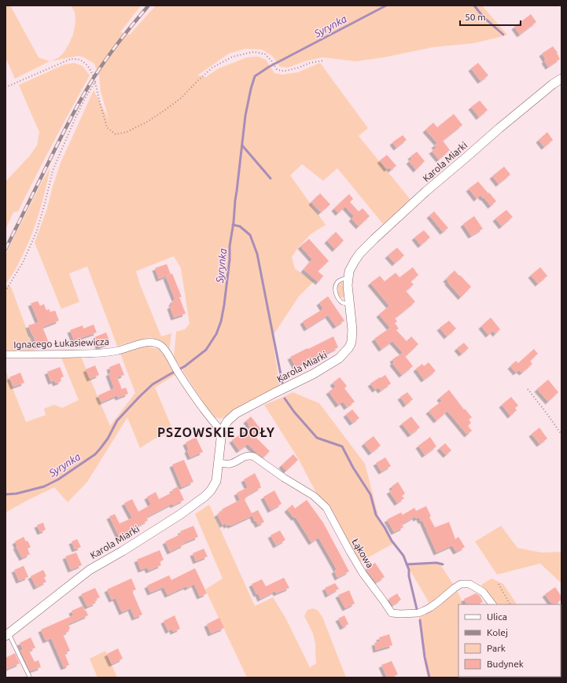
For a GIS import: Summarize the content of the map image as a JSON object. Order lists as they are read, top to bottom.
{
  "streets": {
    "street": ["Karola Miarki", "Ignacego Łukasiewicza", "Łąkowa"]
  },
  "crossings": [
    ["Karola Miarki", "Ignacego Łukasiewicza"],
    ["Karola Miarki", "Łąkowa"]
  ],
  "districts": ["PSZOWSKIE DOŁY"],
  "water": ["Syrynka"],
  "legend": [
    "Ulica",
    "Kolej",
    "Park",
    "Budynek"
  ],
  "scale_bar": "50 m"
}
